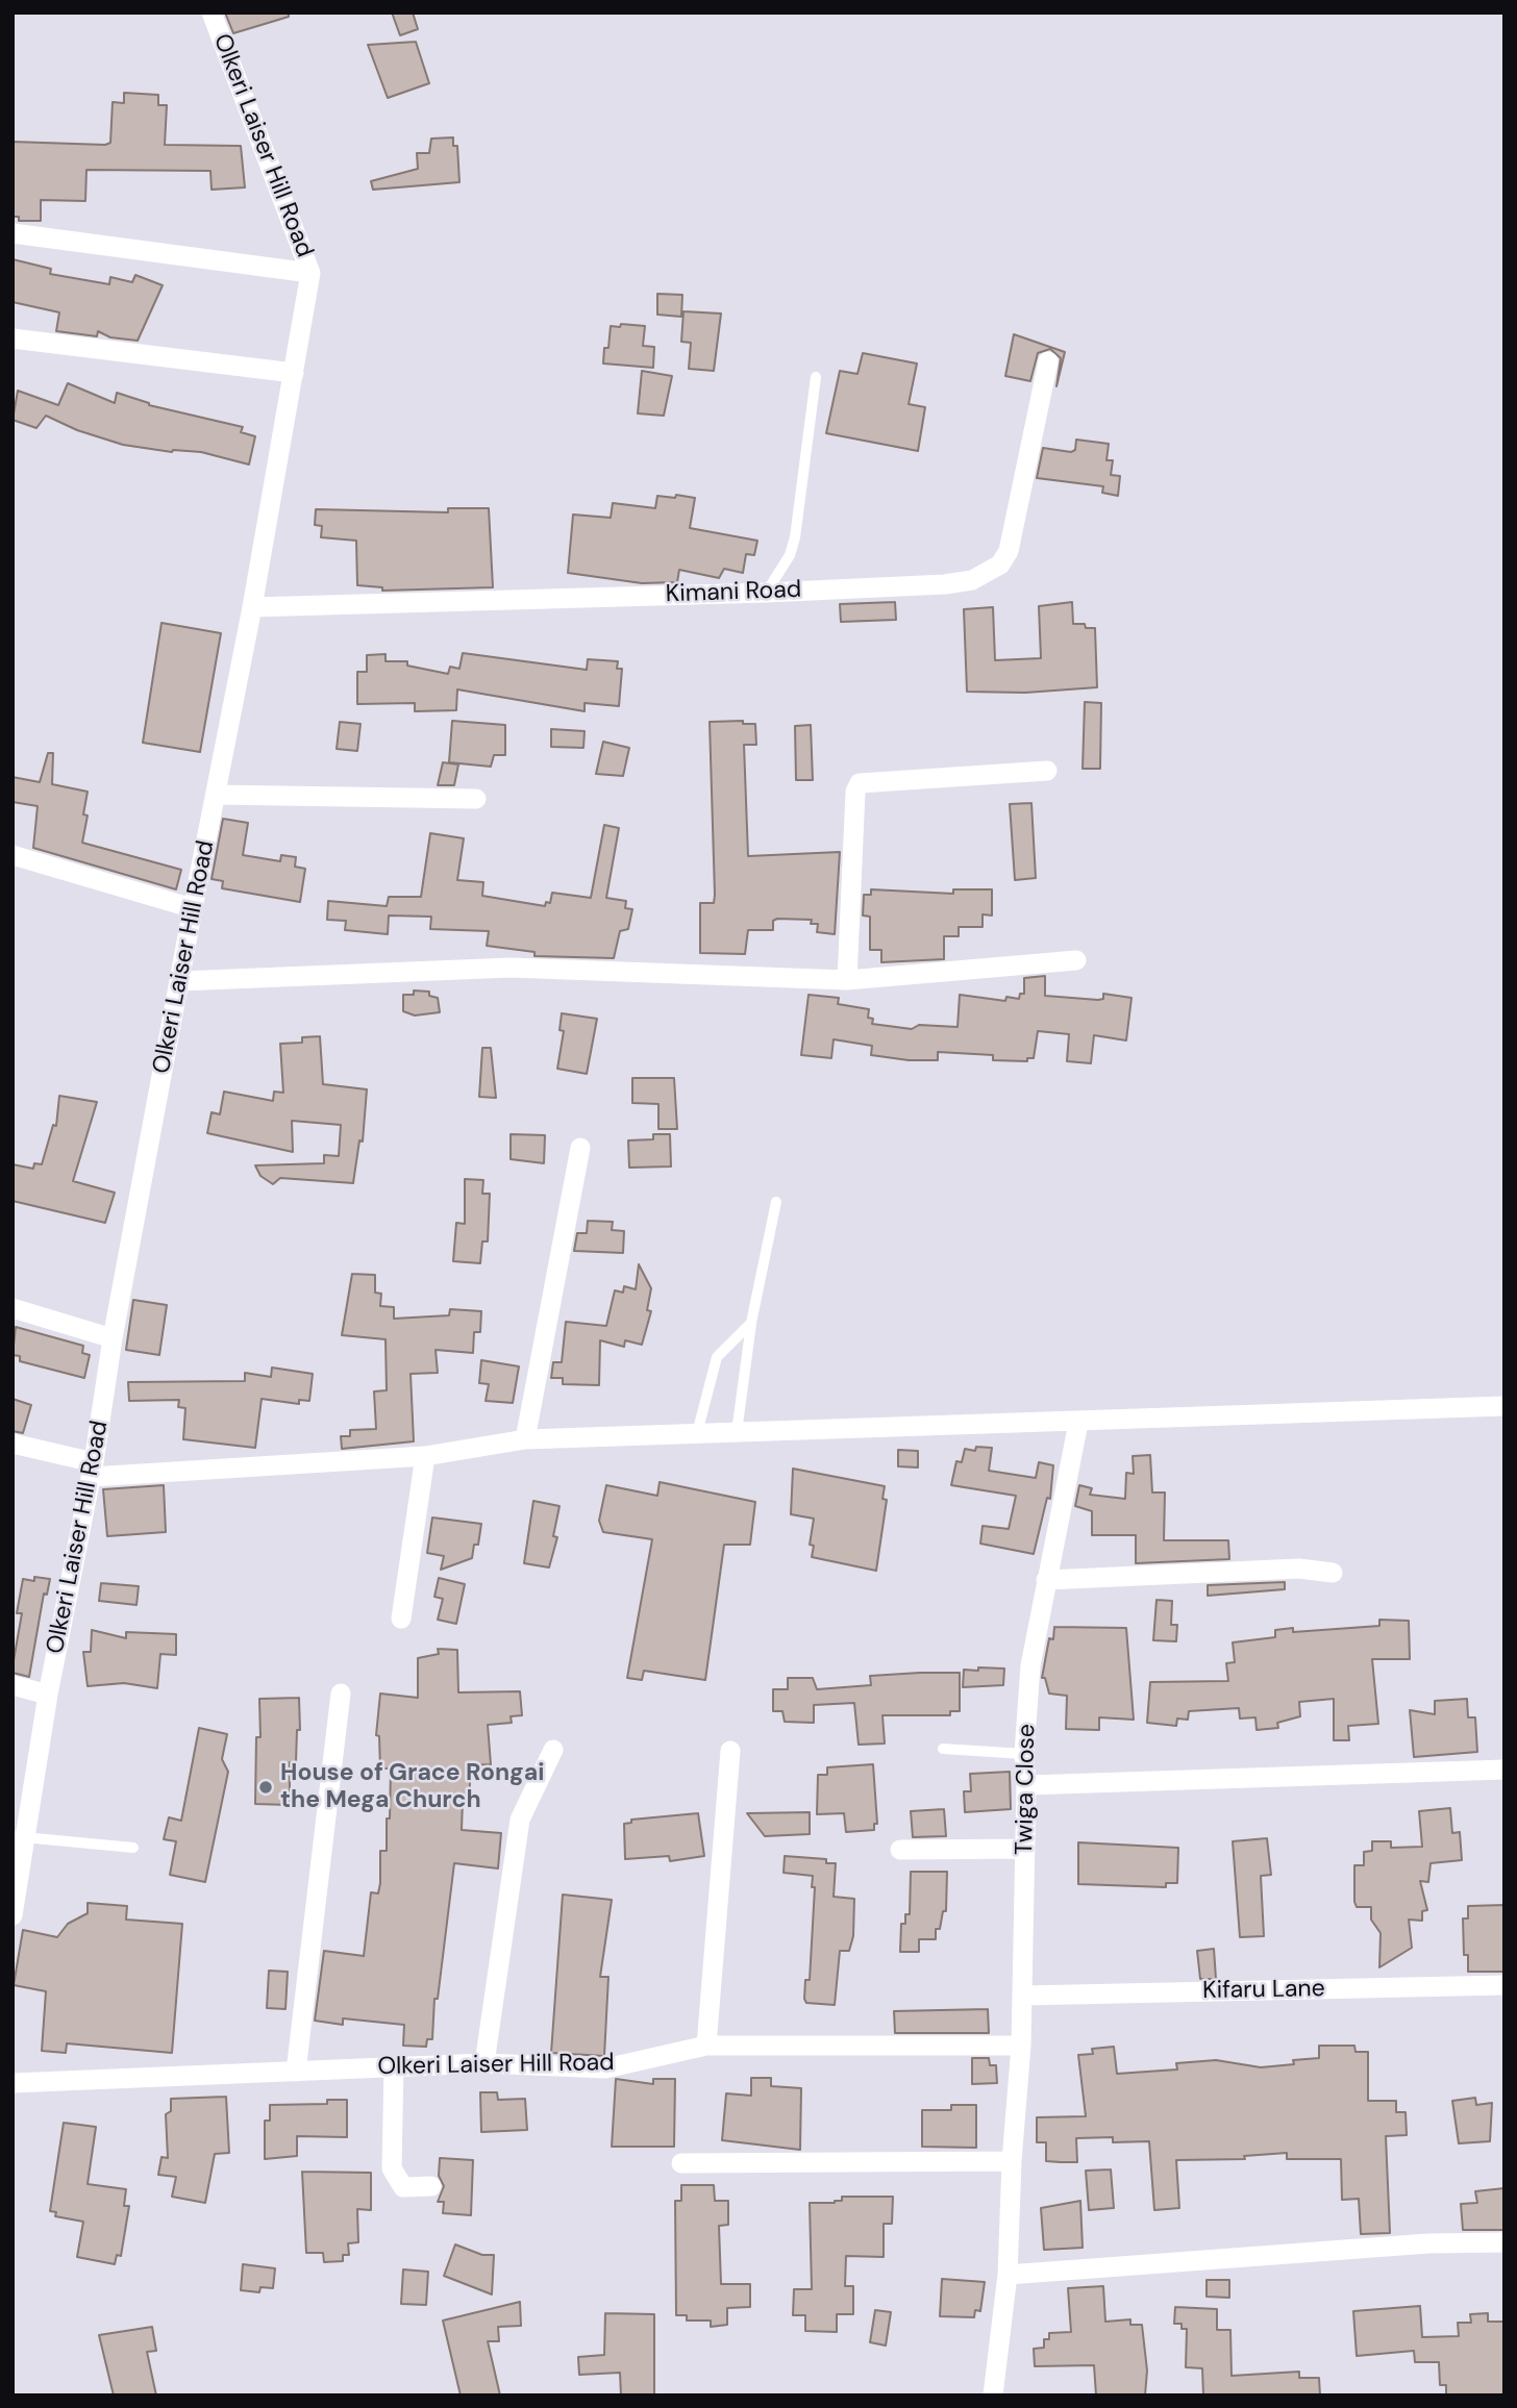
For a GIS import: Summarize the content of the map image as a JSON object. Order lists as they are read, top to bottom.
{
  "streets": {
    "street": [
      "Olkeri Laiser Hill Road",
      "Kimani Road",
      "Twiga Close",
      "Kifaru Lane"
    ]
  },
  "crossings": [
    ["Olkeri Laiser Hill Road", "Kimani Road"],
    ["Olkeri Laiser Hill Road", "Twiga Close"],
    ["Twiga Close", "Kifaru Lane"]
  ],
  "places": ["House of Grace Rongai the Mega Church"]
}
